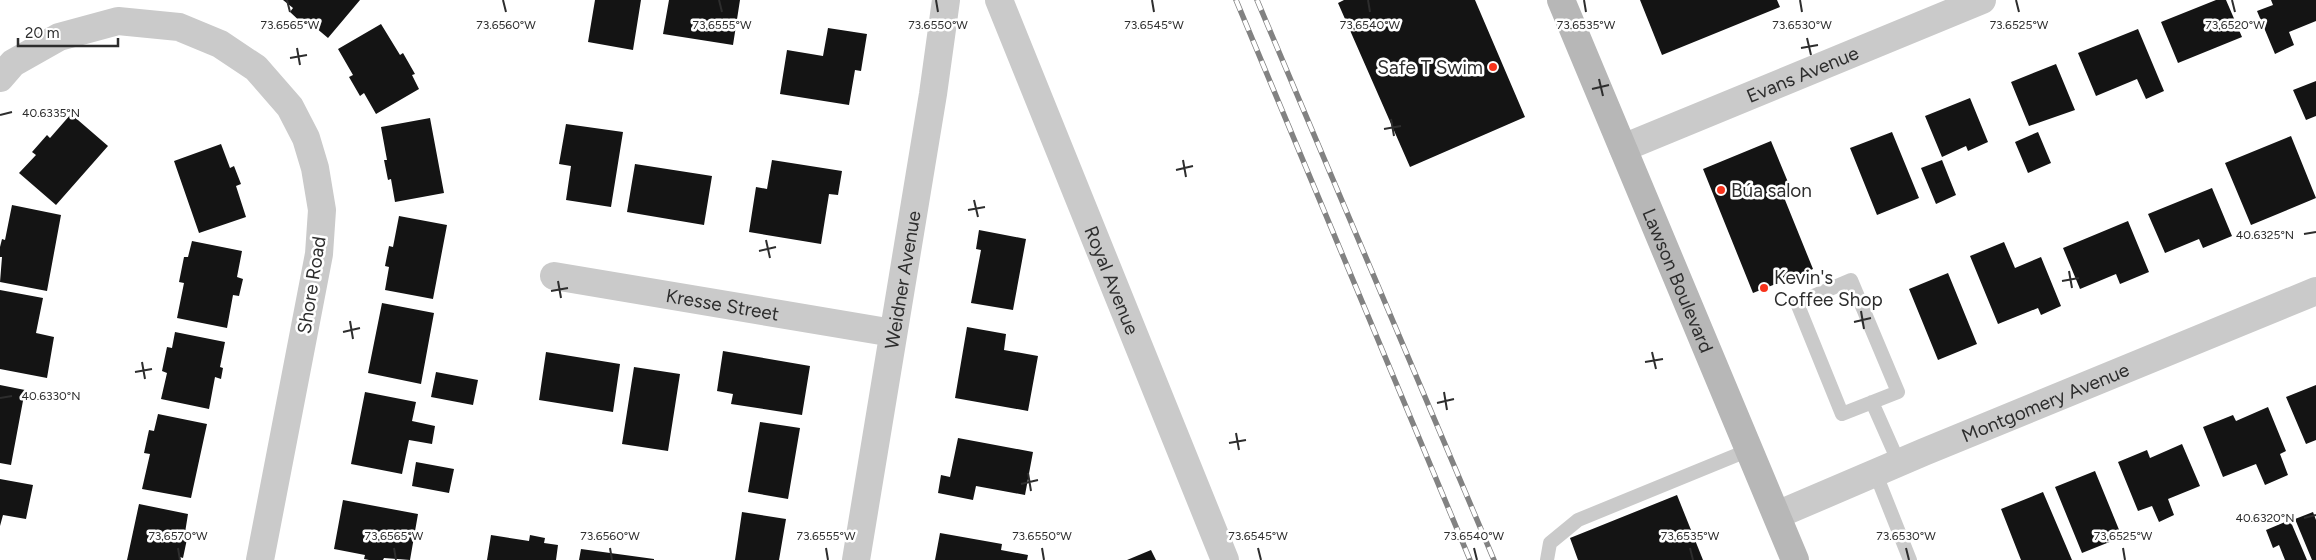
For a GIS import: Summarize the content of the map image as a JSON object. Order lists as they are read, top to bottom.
{
  "streets": {
    "main road": ["Lawson Boulevard"],
    "street": [
      "Evans Avenue",
      "Weidner Avenue",
      "Royal Avenue",
      "Shore Road",
      "Kresse Street",
      "Montgomery Avenue"
    ]
  },
  "crossings": [
    ["Evans Avenue", "Lawson Boulevard"],
    ["Weidner Avenue", "Kresse Street"],
    ["Lawson Boulevard", "Montgomery Avenue"]
  ],
  "places": ["Safe T Swim", "Búa salon", "Kevin's Coffee Shop"],
  "scale_bar": "20 m",
  "coordinates": [
    "73.6565°W",
    "73.6560°W",
    "73.6555°W",
    "73.6550°W",
    "73.6545°W",
    "73.6540°W",
    "73.6535°W",
    "73.6530°W",
    "73.6525°W",
    "73.6520°W",
    "40.6335°N",
    "40.6325°N",
    "40.6330°N",
    "40.6320°N",
    "73.6570°W"
  ]
}
